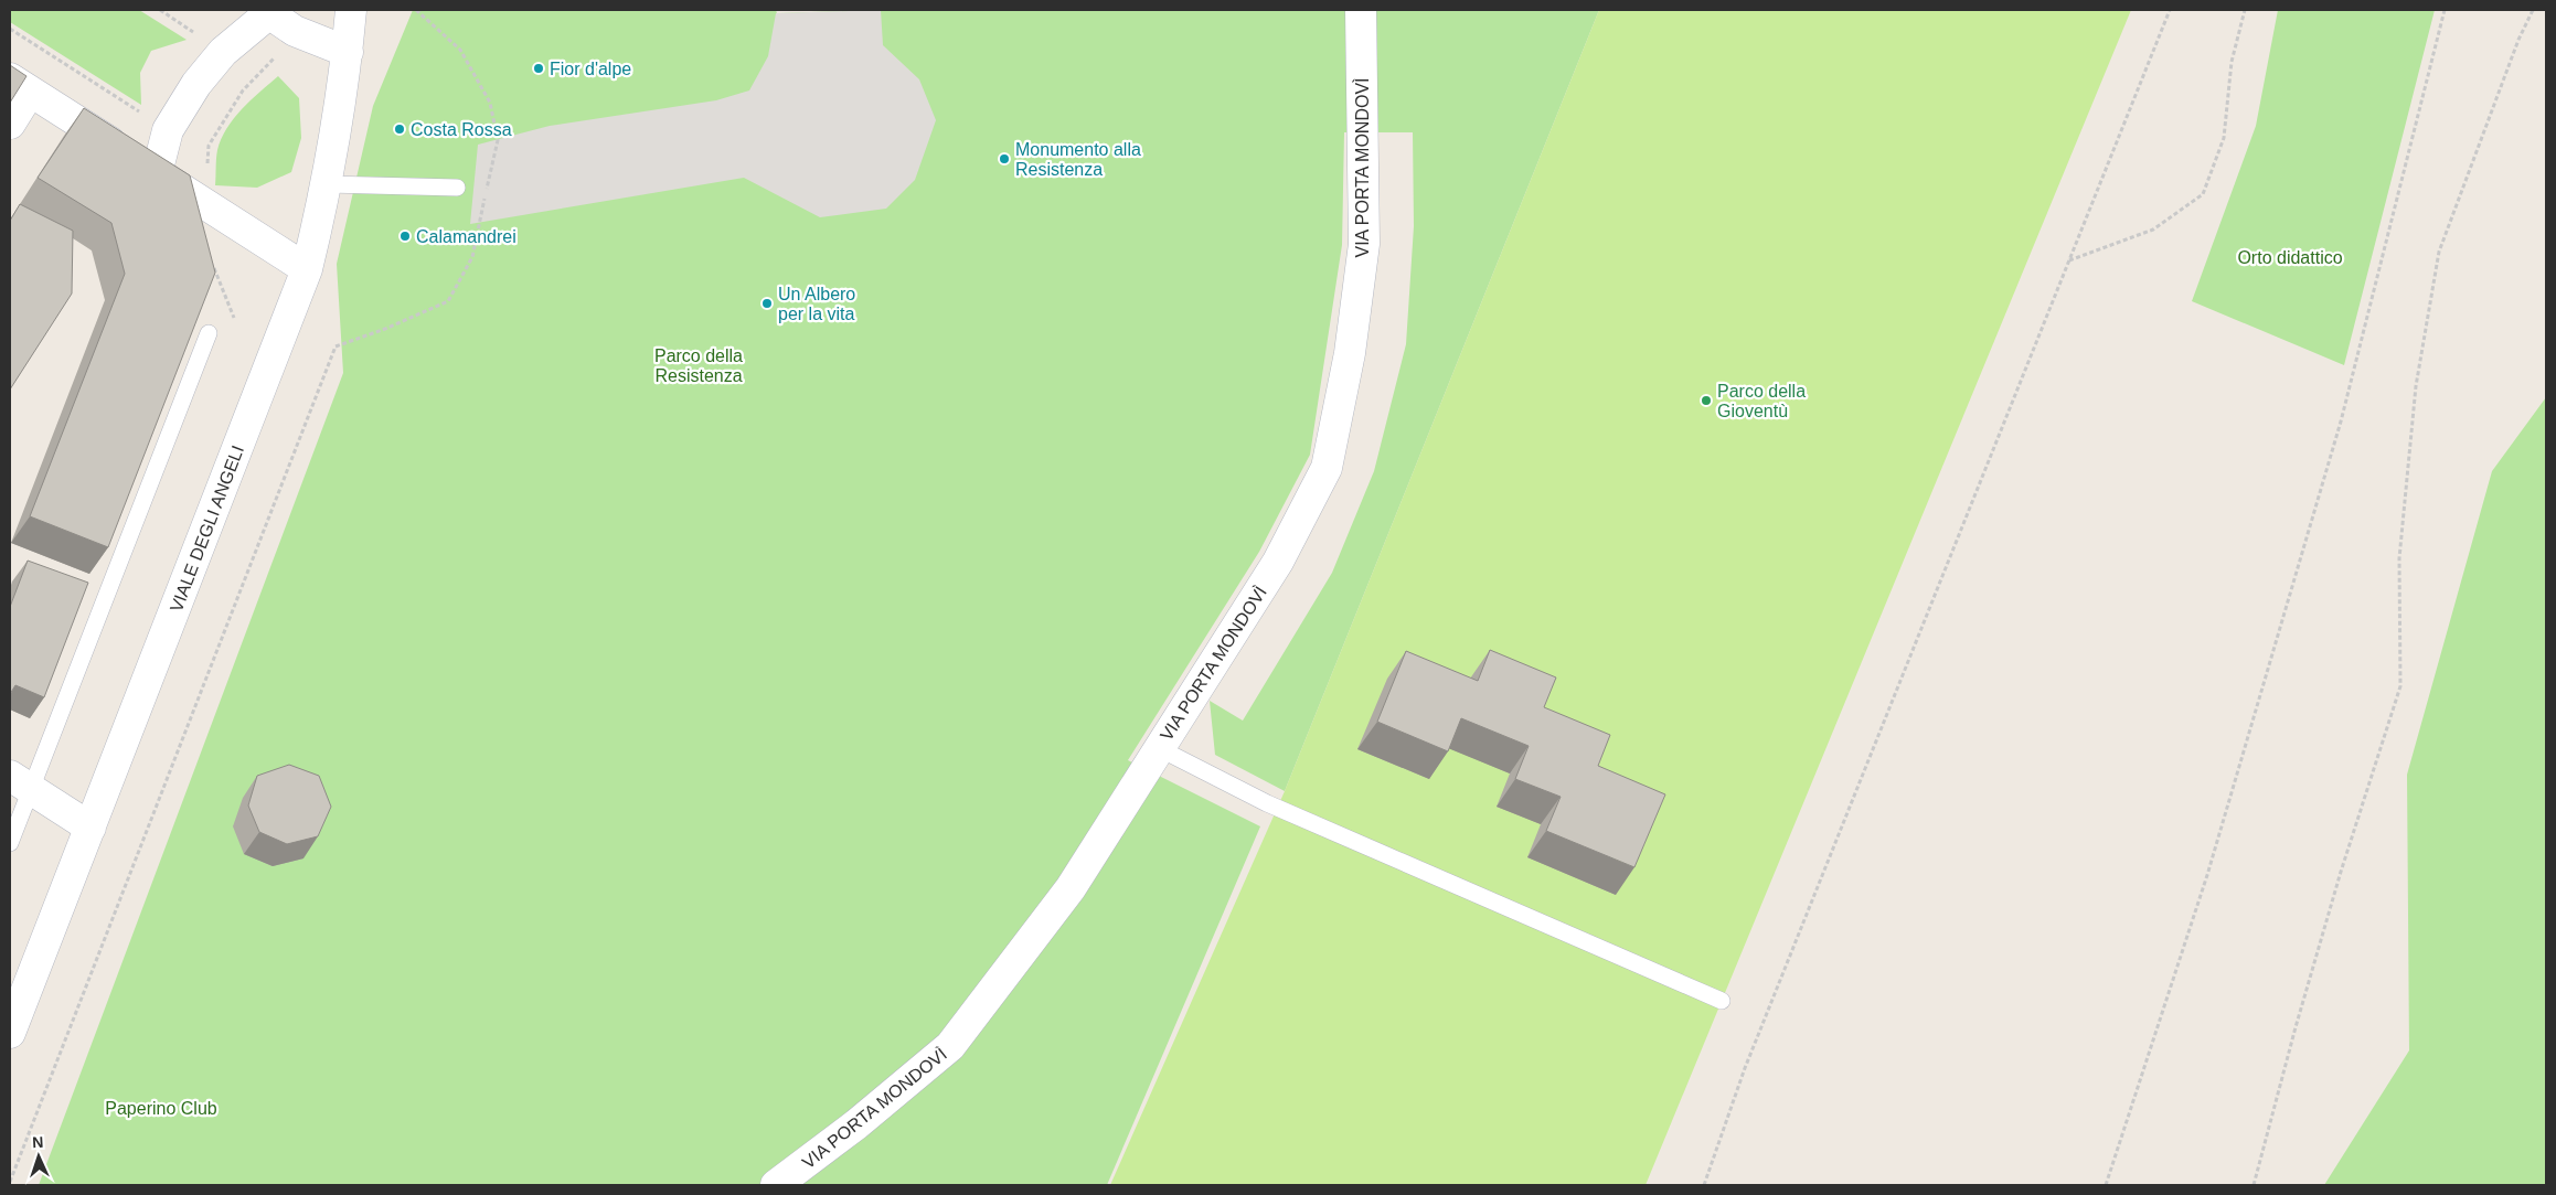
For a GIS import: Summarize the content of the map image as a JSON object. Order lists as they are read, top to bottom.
{
  "streets": {
    "street": ["VIA PORTA MONDOVÌ", "VIALE DEGLI ANGELI"]
  },
  "parks": ["Orto didattico", "Parco della Resistenza", "Paperino Club"],
  "places": [
    "Fior d'alpe",
    "Costa Rossa",
    "Monumento alla Resistenza",
    "Calamandrei",
    "Un Albero per la vita",
    "Parco della Gioventù"
  ],
  "north": "top"
}
